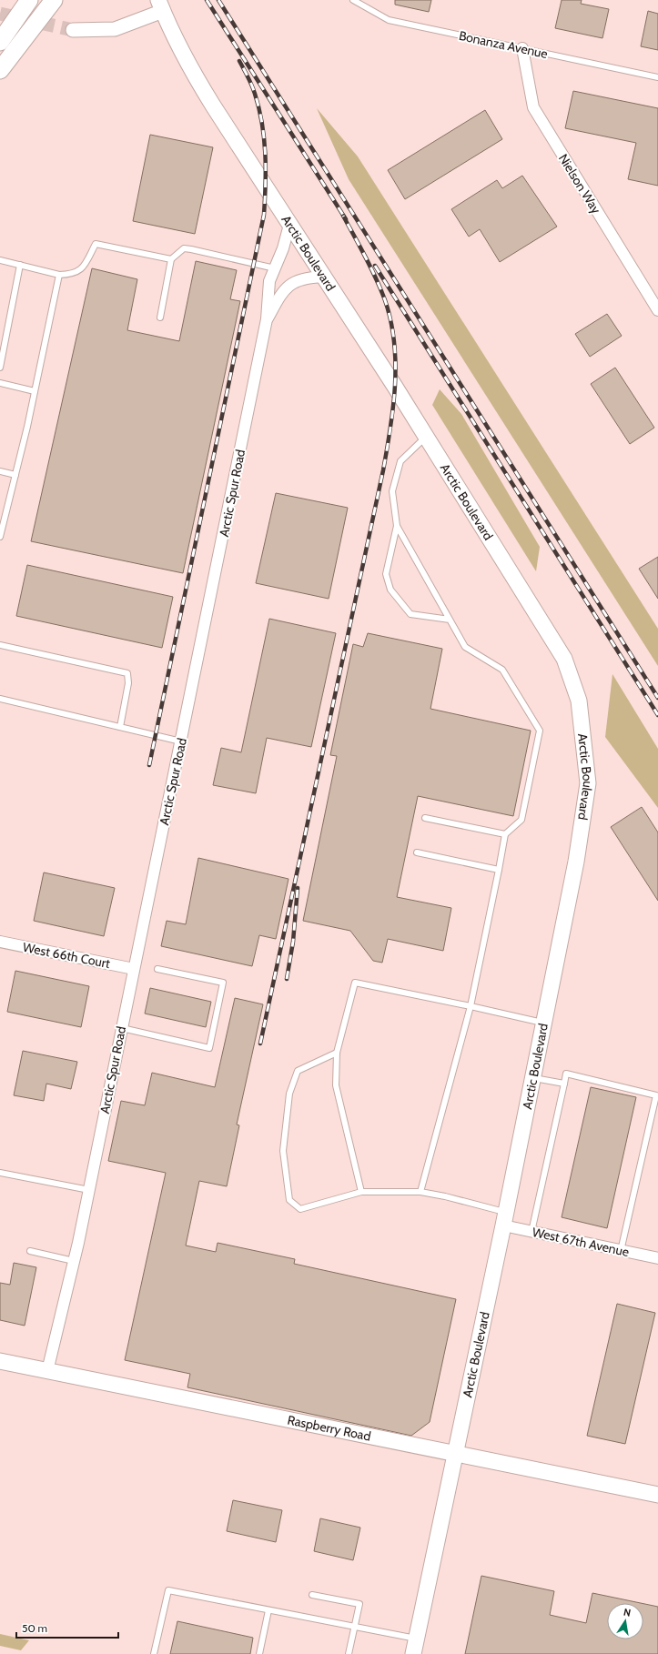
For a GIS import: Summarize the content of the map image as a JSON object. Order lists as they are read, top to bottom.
{
  "streets": {
    "main road": ["Arctic Boulevard", "Raspberry Road"],
    "street": [
      "Nielson Way",
      "Arctic Spur Road",
      "West 66th Court",
      "West 67th Avenue"
    ],
    "lane": ["Bonanza Avenue"]
  },
  "crossings": [
    ["Bonanza Avenue", "Nielson Way"],
    ["Arctic Boulevard", "Arctic Spur Road"],
    ["Arctic Boulevard", "West 67th Avenue"],
    ["Arctic Boulevard", "Raspberry Road"],
    ["Arctic Spur Road", "West 66th Court"],
    ["Arctic Spur Road", "Raspberry Road"]
  ],
  "scale_bar": "50 m",
  "north": "top"
}
